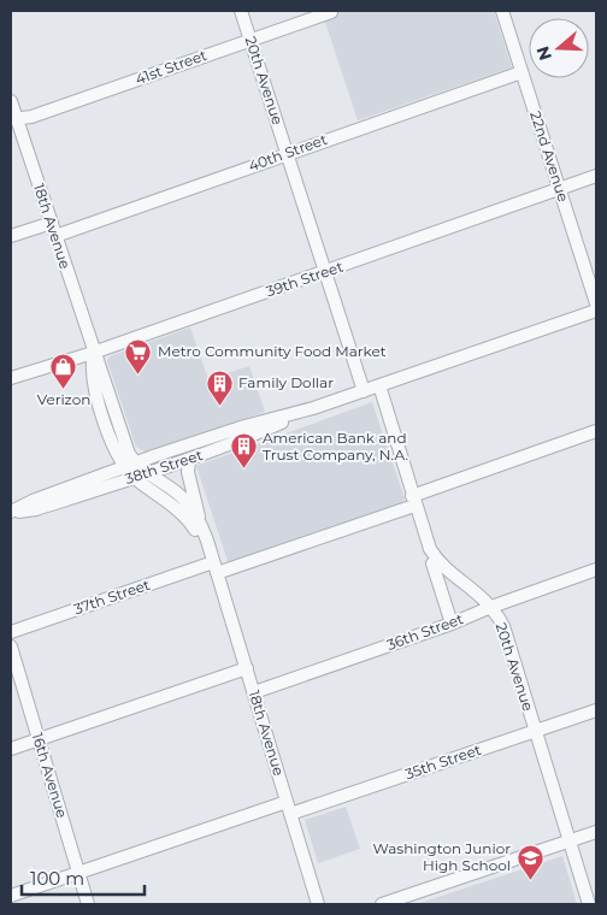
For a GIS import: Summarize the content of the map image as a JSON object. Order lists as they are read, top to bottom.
{
  "streets": {
    "street": [
      "41st Street",
      "20th Avenue",
      "40th Street",
      "22nd Avenue",
      "18th Avenue",
      "39th Street",
      "38th Street",
      "37th Street",
      "36th Street",
      "35th Street",
      "16th Avenue"
    ]
  },
  "crossings": [
    ["41st Street", "20th Avenue"],
    ["41st Street", "18th Avenue"],
    ["20th Avenue", "40th Street"],
    ["20th Avenue", "39th Street"],
    ["20th Avenue", "38th Street"],
    ["20th Avenue", "37th Street"],
    ["20th Avenue", "36th Street"],
    ["20th Avenue", "35th Street"],
    ["40th Street", "22nd Avenue"],
    ["40th Street", "18th Avenue"],
    ["22nd Avenue", "39th Street"],
    ["18th Avenue", "39th Street"],
    ["18th Avenue", "38th Street"],
    ["18th Avenue", "37th Street"],
    ["18th Avenue", "36th Street"],
    ["18th Avenue", "35th Street"],
    ["35th Street", "16th Avenue"]
  ],
  "places": {
    "supermarket": ["Metro Community Food Market"],
    "shop": ["Verizon"],
    "building": ["Family Dollar", "American Bank and Trust Company, N.A."],
    "school or university": ["Washington Junior High School"]
  },
  "scale_bar": "100 m",
  "north": "left"
}
